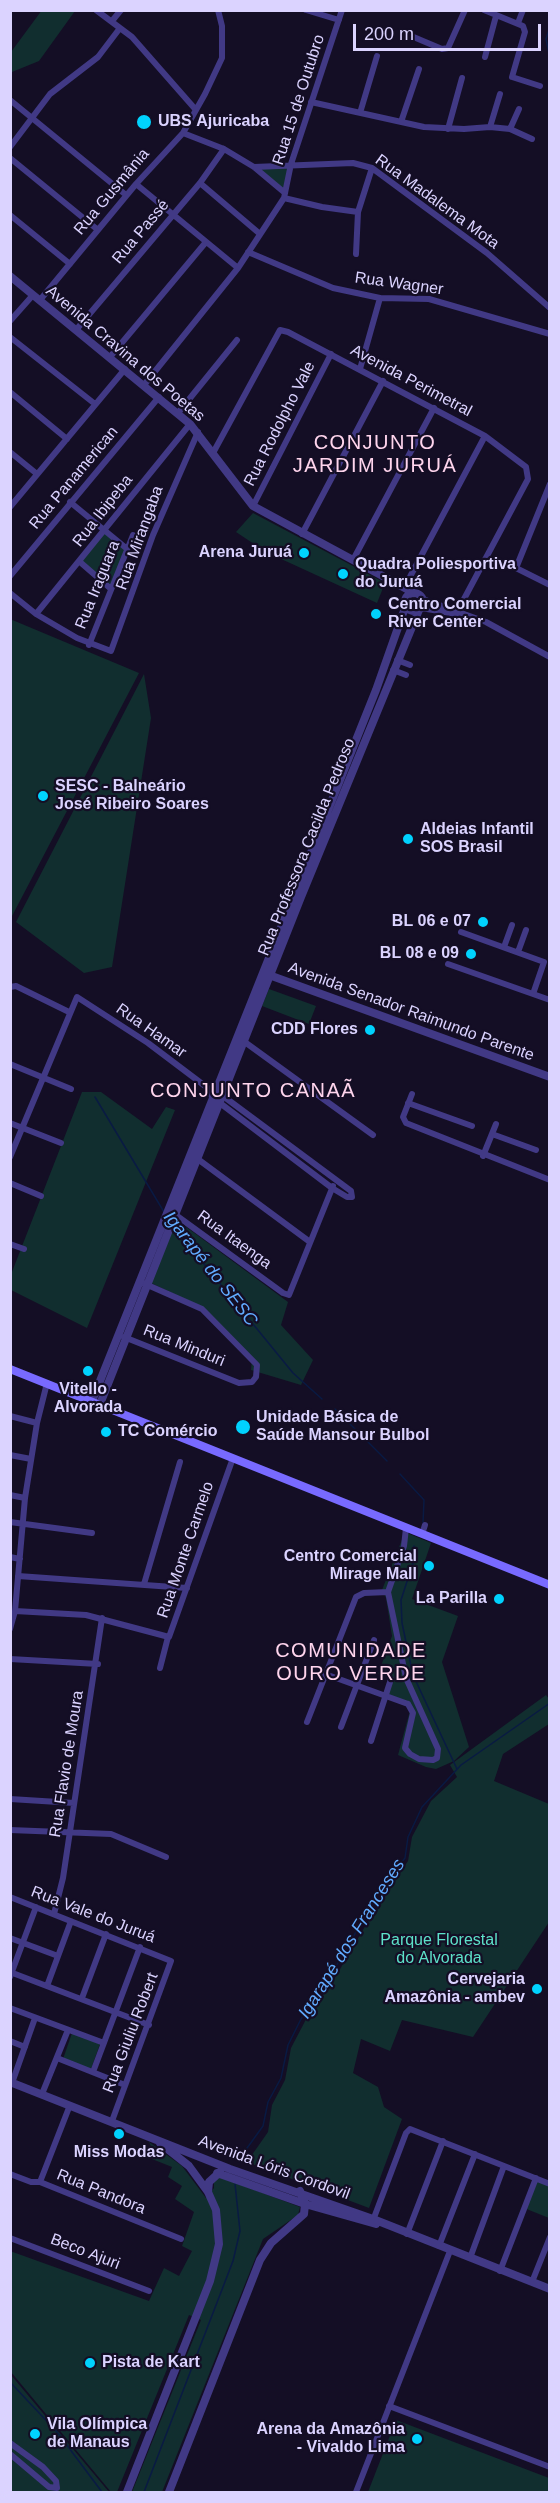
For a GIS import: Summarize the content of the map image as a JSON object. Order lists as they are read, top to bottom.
{
  "streets": {
    "street": [
      "Rua 15 de Outubro",
      "Rua Gusmânia",
      "Rua Madalema Mota",
      "Rua Passé",
      "Rua Wagner",
      "Avenida Cravina dos Poetas",
      "Avenida Perimetral",
      "Rua Rodolpho Vale",
      "Rua Panamerican",
      "Rua Ibipeba",
      "Rua Mirangaba",
      "Rua Iraguara",
      "Rua Professora Cacilda Pedroso",
      "Avenida Senador Raimundo Parente",
      "Rua Hamar",
      "Rua Itaenga",
      "Rua Minduri",
      "Rua Monte Carmelo",
      "Rua Flavio de Moura",
      "Rua Vale do Juruá",
      "Rua Giuliu Robert",
      "Avenida Lóris Cordovil",
      "Rua Pandora",
      "Beco Ajuri"
    ]
  },
  "crossings": [
    ["Rua 15 de Outubro", "Rua Madalema Mota"],
    ["Rua Gusmânia", "Avenida Cravina dos Poetas"],
    ["Rua Passé", "Avenida Cravina dos Poetas"],
    ["Avenida Cravina dos Poetas", "Avenida Perimetral"],
    ["Avenida Cravina dos Poetas", "Rua Rodolpho Vale"],
    ["Avenida Cravina dos Poetas", "Rua Panamerican"],
    ["Avenida Cravina dos Poetas", "Rua Ibipeba"],
    ["Avenida Cravina dos Poetas", "Rua Mirangaba"],
    ["Avenida Cravina dos Poetas", "Rua Professora Cacilda Pedroso"],
    ["Avenida Perimetral", "Rua Rodolpho Vale"],
    ["Rua Mirangaba", "Rua Iraguara"],
    ["Rua Professora Cacilda Pedroso", "Avenida Senador Raimundo Parente"],
    ["Rua Professora Cacilda Pedroso", "Rua Hamar"],
    ["Rua Monte Carmelo", "Rua Flavio de Moura"],
    ["Rua Flavio de Moura", "Rua Vale do Juruá"],
    ["Rua Vale do Juruá", "Rua Giuliu Robert"]
  ],
  "districts": ["CONJUNTO JARDIM JURUÁ", "CONJUNTO CANAÃ", "COMUNIDADE OURO VERDE"],
  "water": ["Igarapé do SESC", "Igarapé dos Franceses"],
  "parks": ["Parque Florestal do Alvorada"],
  "places": [
    "UBS Ajuricaba",
    "Arena Juruá",
    "Quadra Poliesportiva do Juruá",
    "Centro Comercial River Center",
    "SESC - Balneário José Ribeiro Soares",
    "Aldeias Infantil SOS Brasil",
    "BL 06 e 07",
    "BL 08 e 09",
    "CDD Flores",
    "Vitello - Alvorada",
    "Unidade Básica de Saúde Mansour Bulbol",
    "TC Comércio",
    "Centro Comercial Mirage Mall",
    "La Parilla",
    "Cervejaria Amazônia - ambev",
    "Miss Modas",
    "Pista de Kart",
    "Vila Olímpica de Manaus",
    "Arena da Amazônia - Vivaldo Lima"
  ],
  "scale_bar": "200 m"
}
